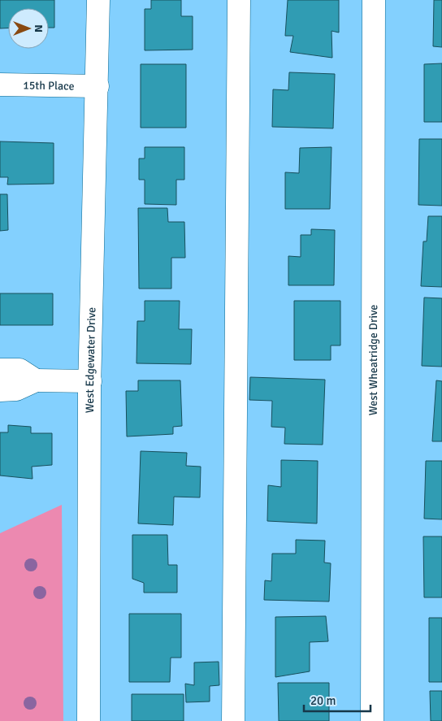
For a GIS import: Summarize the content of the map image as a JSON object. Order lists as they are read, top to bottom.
{
  "streets": {
    "street": ["15th Place", "West Edgewater Drive", "West Wheatridge Drive"]
  },
  "crossings": [
    ["15th Place", "West Edgewater Drive"]
  ],
  "scale_bar": "20 m",
  "north": "right"
}
